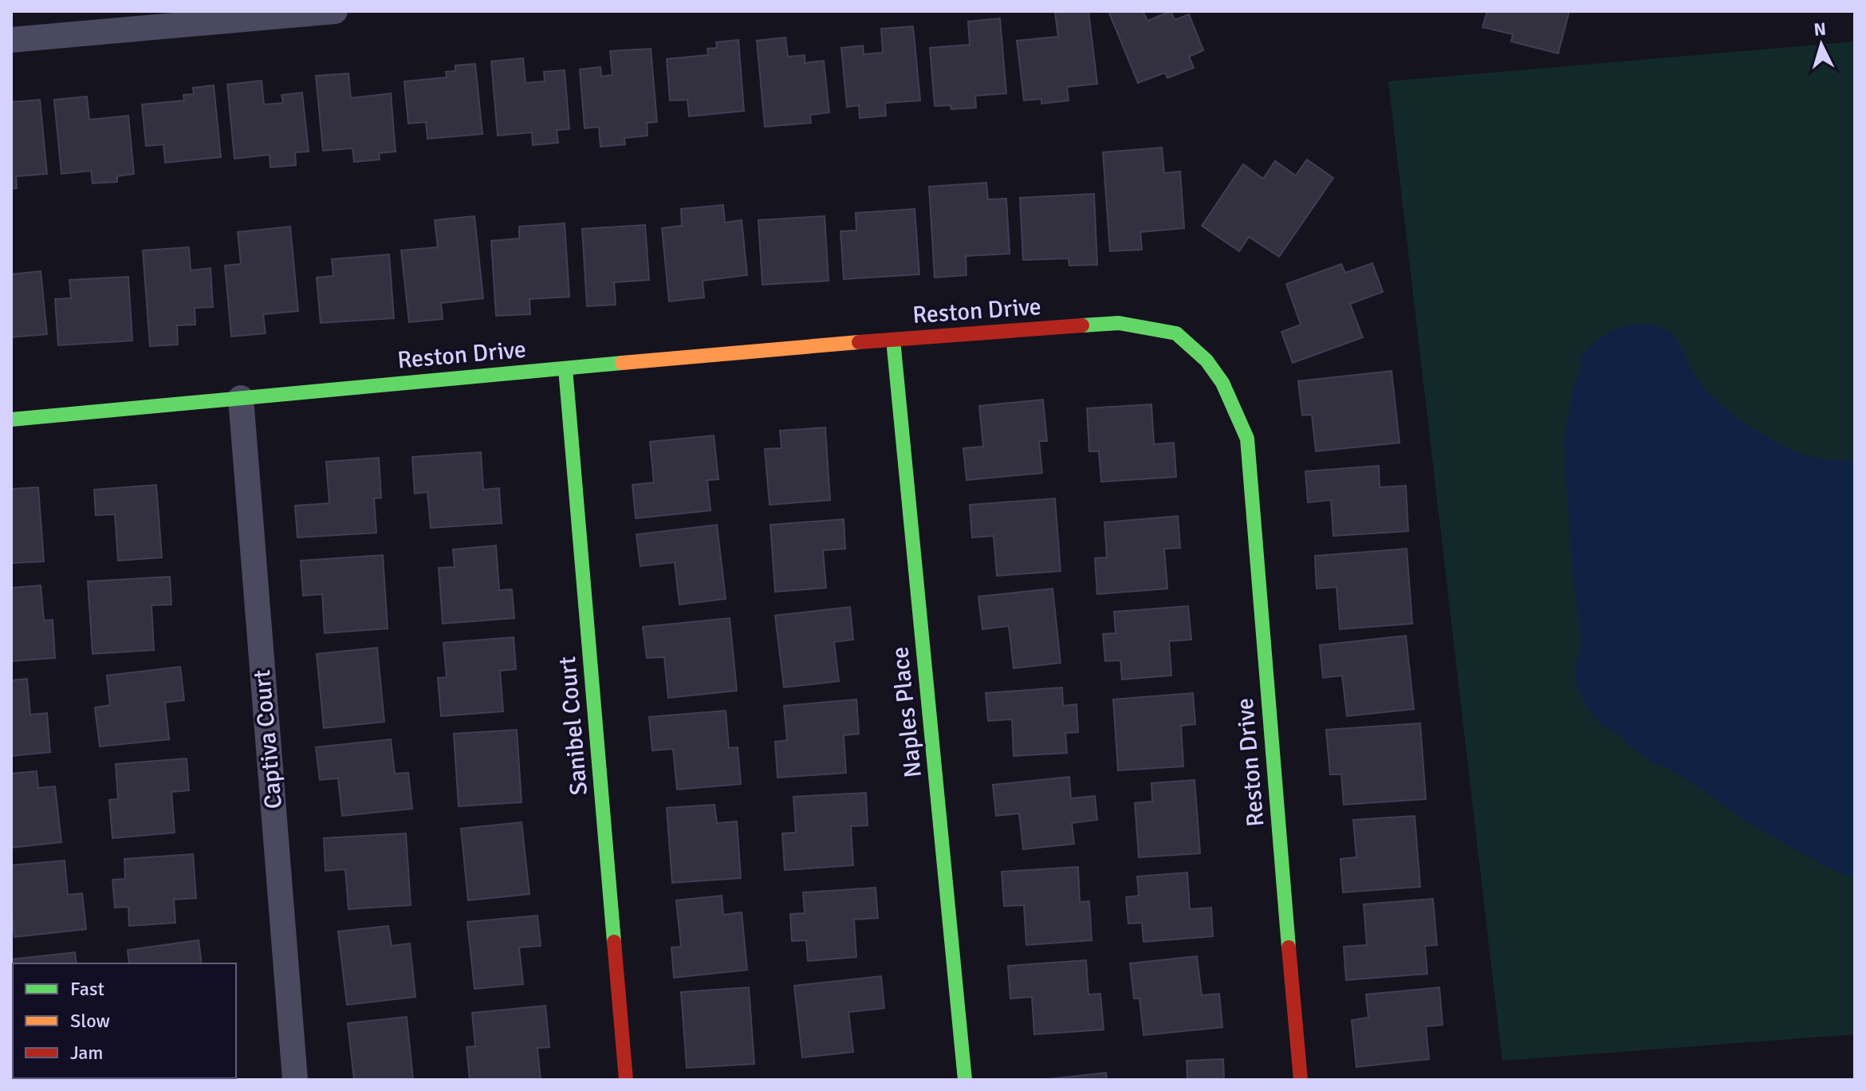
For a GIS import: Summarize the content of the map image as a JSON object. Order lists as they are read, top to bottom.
{
  "streets": {
    "street": [
      "Reston Drive",
      "Naples Place",
      "Sanibel Court",
      "Captiva Court"
    ]
  },
  "crossings": [
    ["Reston Drive", "Naples Place"],
    ["Reston Drive", "Sanibel Court"],
    ["Reston Drive", "Captiva Court"]
  ],
  "legend": ["Fast", "Slow", "Jam"],
  "north": "top"
}
